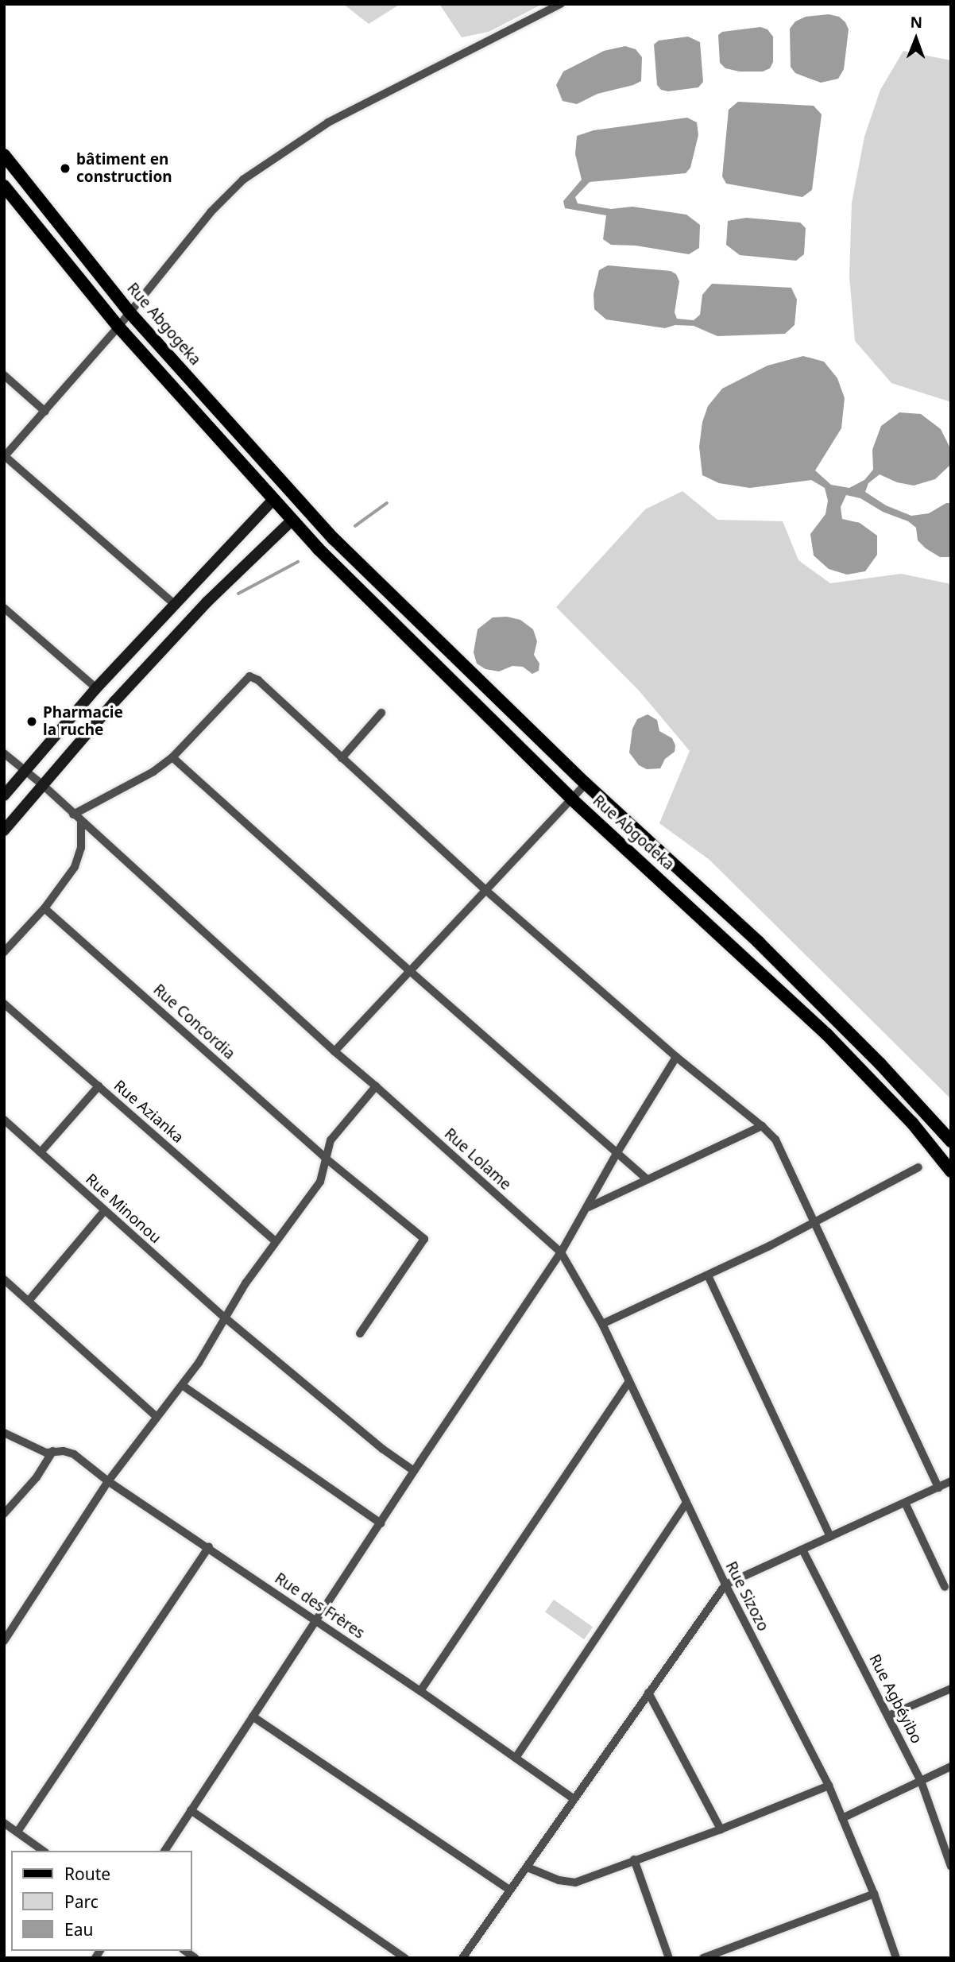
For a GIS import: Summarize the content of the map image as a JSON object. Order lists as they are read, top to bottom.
{
  "streets": {
    "main road": ["Rue Abgogeka", "Rue Abgodeka"],
    "street": [
      "Rue Concordia",
      "Rue Azianka",
      "Rue Lolame",
      "Rue Minonou",
      "Rue Sizozo",
      "Rue des Frères",
      "Rue Agbéyibo"
    ]
  },
  "crossings": [
    ["Rue Abgogeka", "Rue Abgodeka"],
    ["Rue Lolame", "Rue Sizozo"]
  ],
  "places": ["bâtiment en construction", "Pharmacie la ruche"],
  "legend": ["Route", "Parc", "Eau"],
  "north": "top"
}
